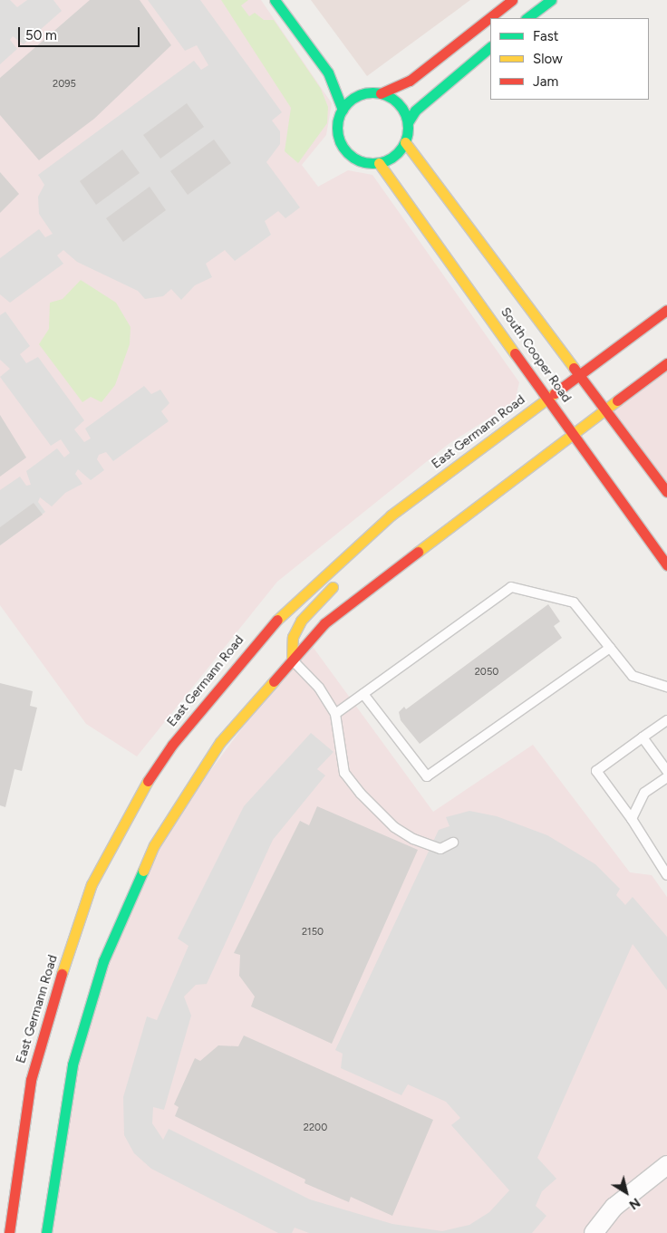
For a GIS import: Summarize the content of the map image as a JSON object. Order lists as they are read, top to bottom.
{
  "streets": {
    "main road": ["South Cooper Road", "East Germann Road"]
  },
  "crossings": [
    ["South Cooper Road", "East Germann Road"]
  ],
  "house_numbers": [
    "2095",
    "2050",
    "2150",
    "2200"
  ],
  "legend": ["Fast", "Slow", "Jam"],
  "scale_bar": "50 m",
  "north": "bottom right"
}
